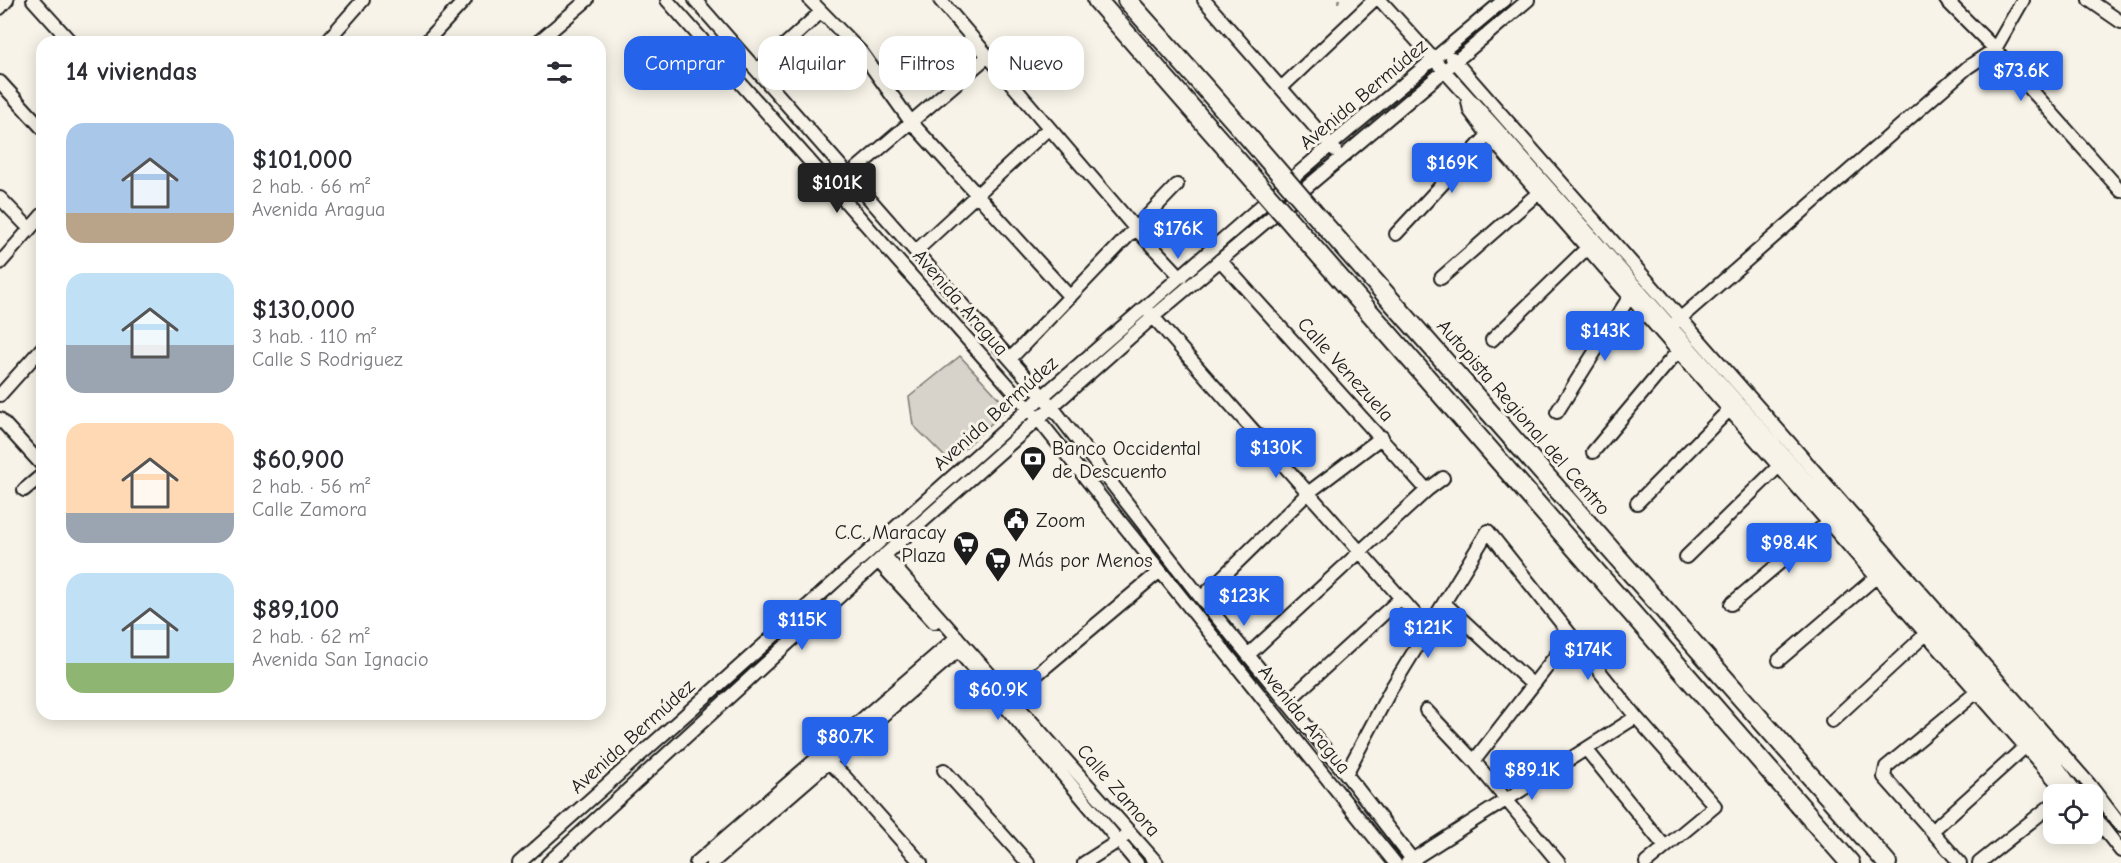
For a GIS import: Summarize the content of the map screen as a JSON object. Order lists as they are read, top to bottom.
{
  "streets": {
    "highway": ["Autopista Regional del Centro"],
    "street": [
      "Avenida Bermúdez",
      "Avenida Aragua",
      "Calle Venezuela",
      "Calle Zamora"
    ]
  },
  "crossings": [
    ["Avenida Bermúdez", "Avenida Aragua"],
    ["Avenida Bermúdez", "Calle Venezuela"],
    ["Avenida Bermúdez", "Calle Zamora"]
  ],
  "places": {
    "bank": ["Banco Occidental de Descuento"],
    "public building": ["Zoom"],
    "supermarket": ["C.C. Maracay Plaza", "Más por Menos"]
  },
  "page": {
    "chip": [
      "Comprar",
      "Alquilar",
      "Filtros",
      "Nuevo"
    ],
    "heading": "14 viviendas",
    "price": [
      "$73.6K",
      "$169K",
      "$101K",
      "$176K",
      "$143K",
      "$130K",
      "$98.4K",
      "$123K",
      "$115K",
      "$121K",
      "$174K",
      "$60.9K",
      "$80.7K",
      "$89.1K"
    ],
    "list": [
      {
        "name": "$101,000",
        "note": "2 hab. · 66 m² · Avenida Aragua"
      },
      {
        "name": "$130,000",
        "note": "3 hab. · 110 m² · Calle S Rodriguez"
      },
      {
        "name": "$60,900",
        "note": "2 hab. · 56 m² · Calle Zamora"
      },
      {
        "name": "$89,100",
        "note": "2 hab. · 62 m² · Avenida San Ignacio"
      }
    ]
  }
}
